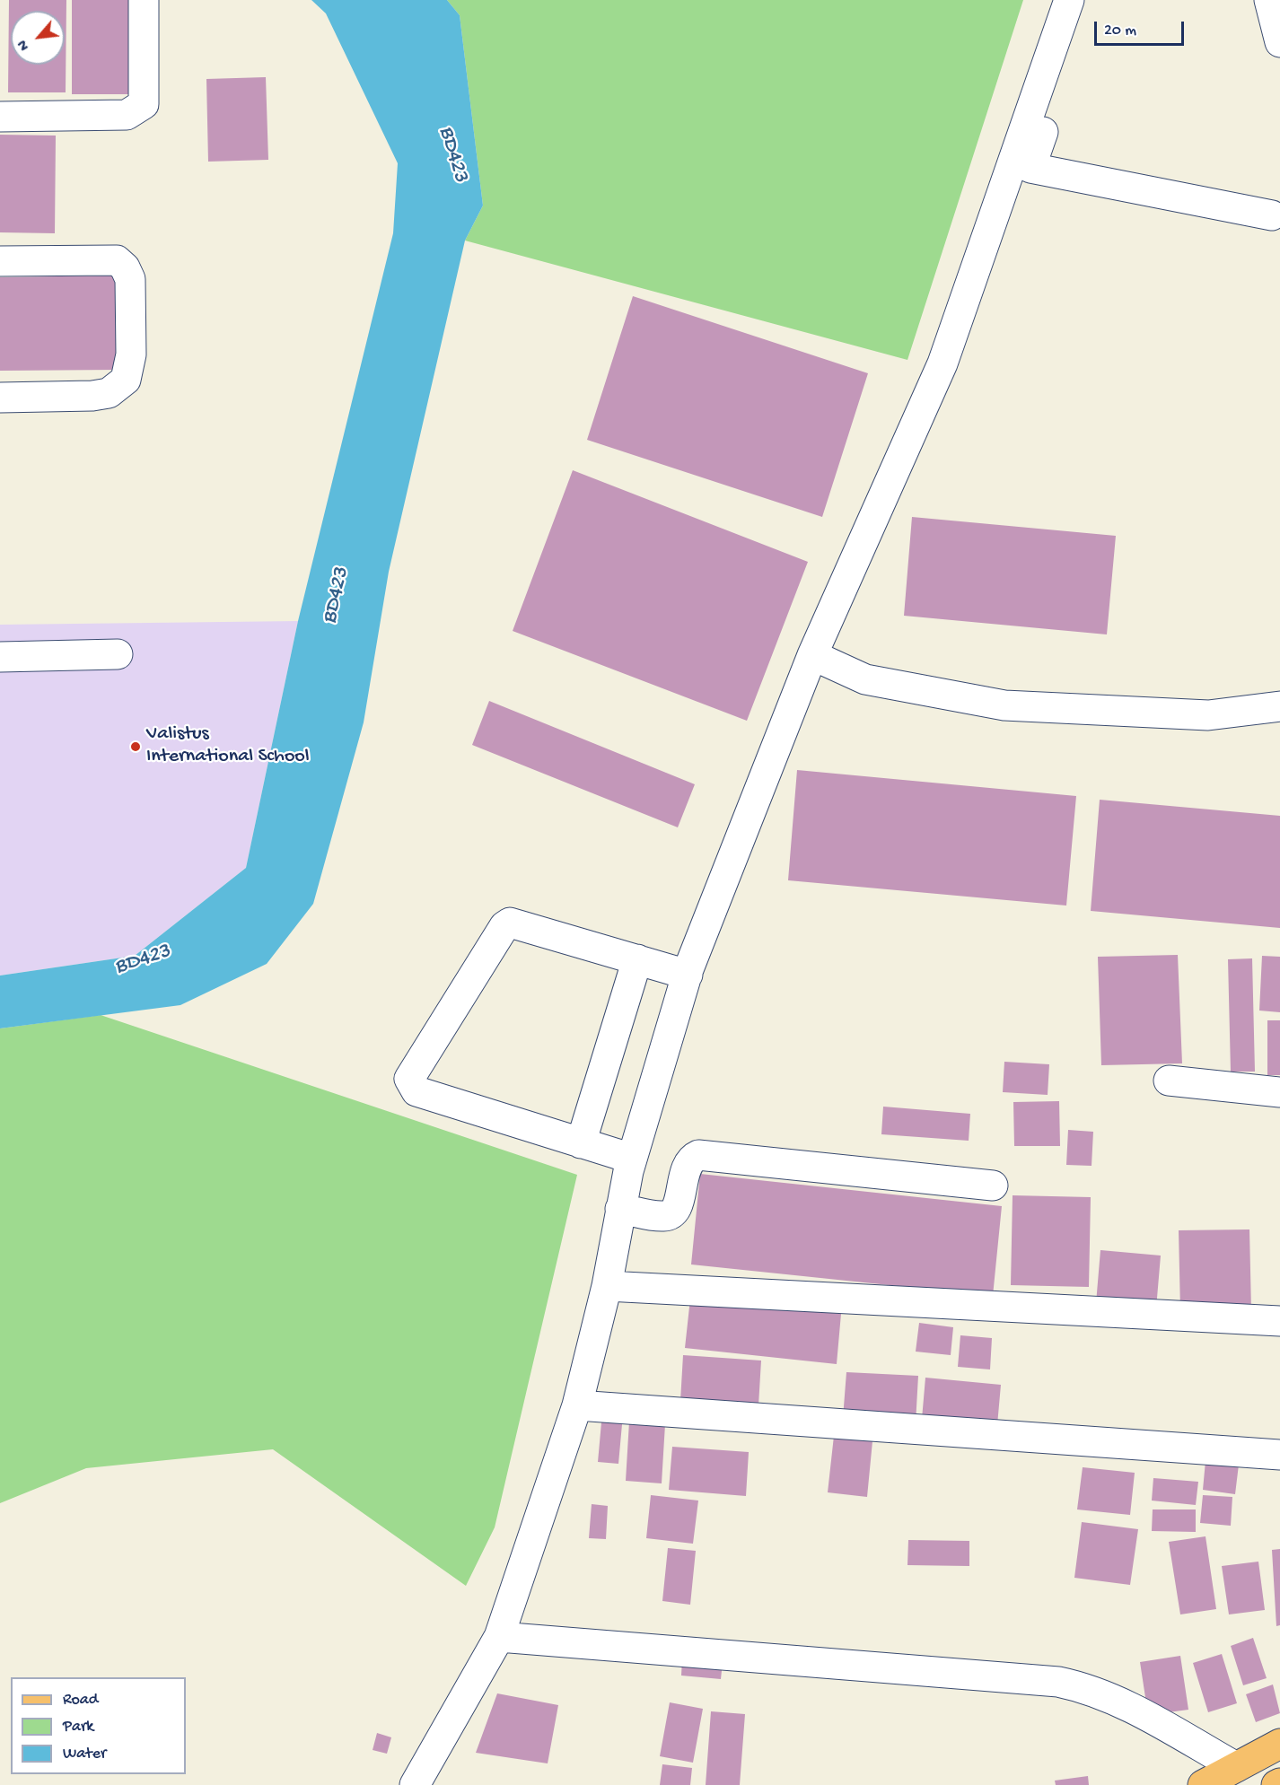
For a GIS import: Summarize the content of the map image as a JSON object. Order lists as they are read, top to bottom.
{
  "water": ["BD423"],
  "places": ["Valistus International School"],
  "legend": ["Road", "Park", "Water"],
  "scale_bar": "20 m",
  "north": "bottom left"
}
